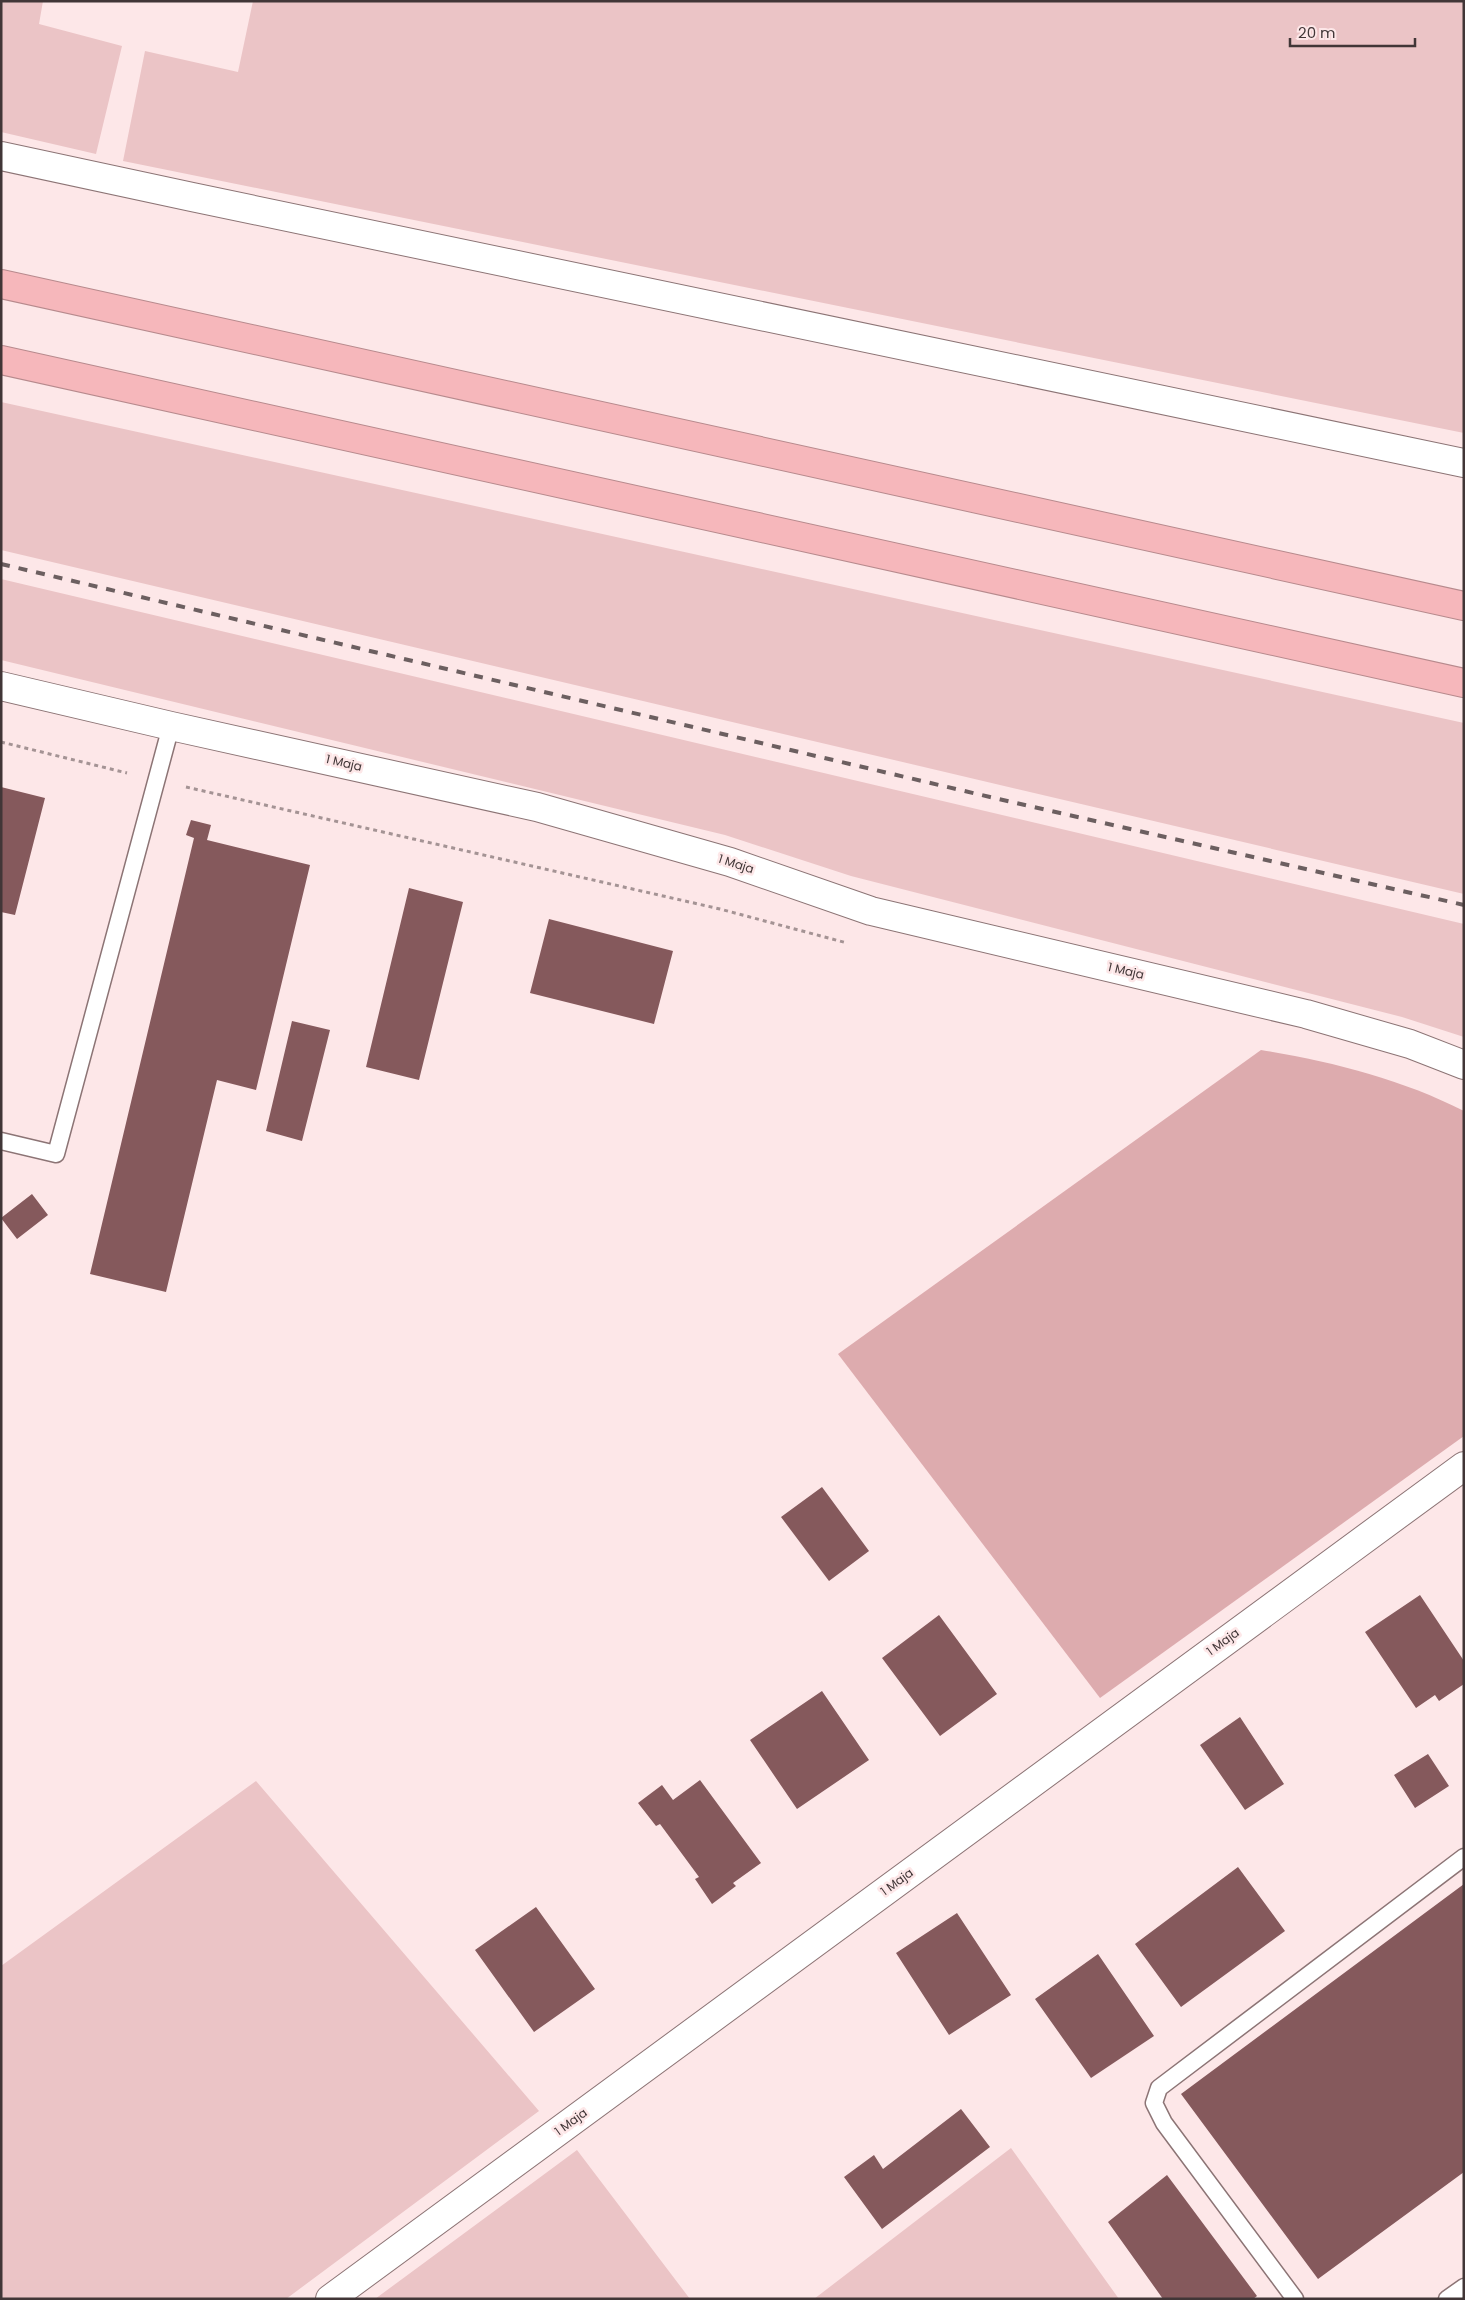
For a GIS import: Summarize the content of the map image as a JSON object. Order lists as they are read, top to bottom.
{
  "streets": {
    "street": ["1 Maja"]
  },
  "scale_bar": "20 m"
}
